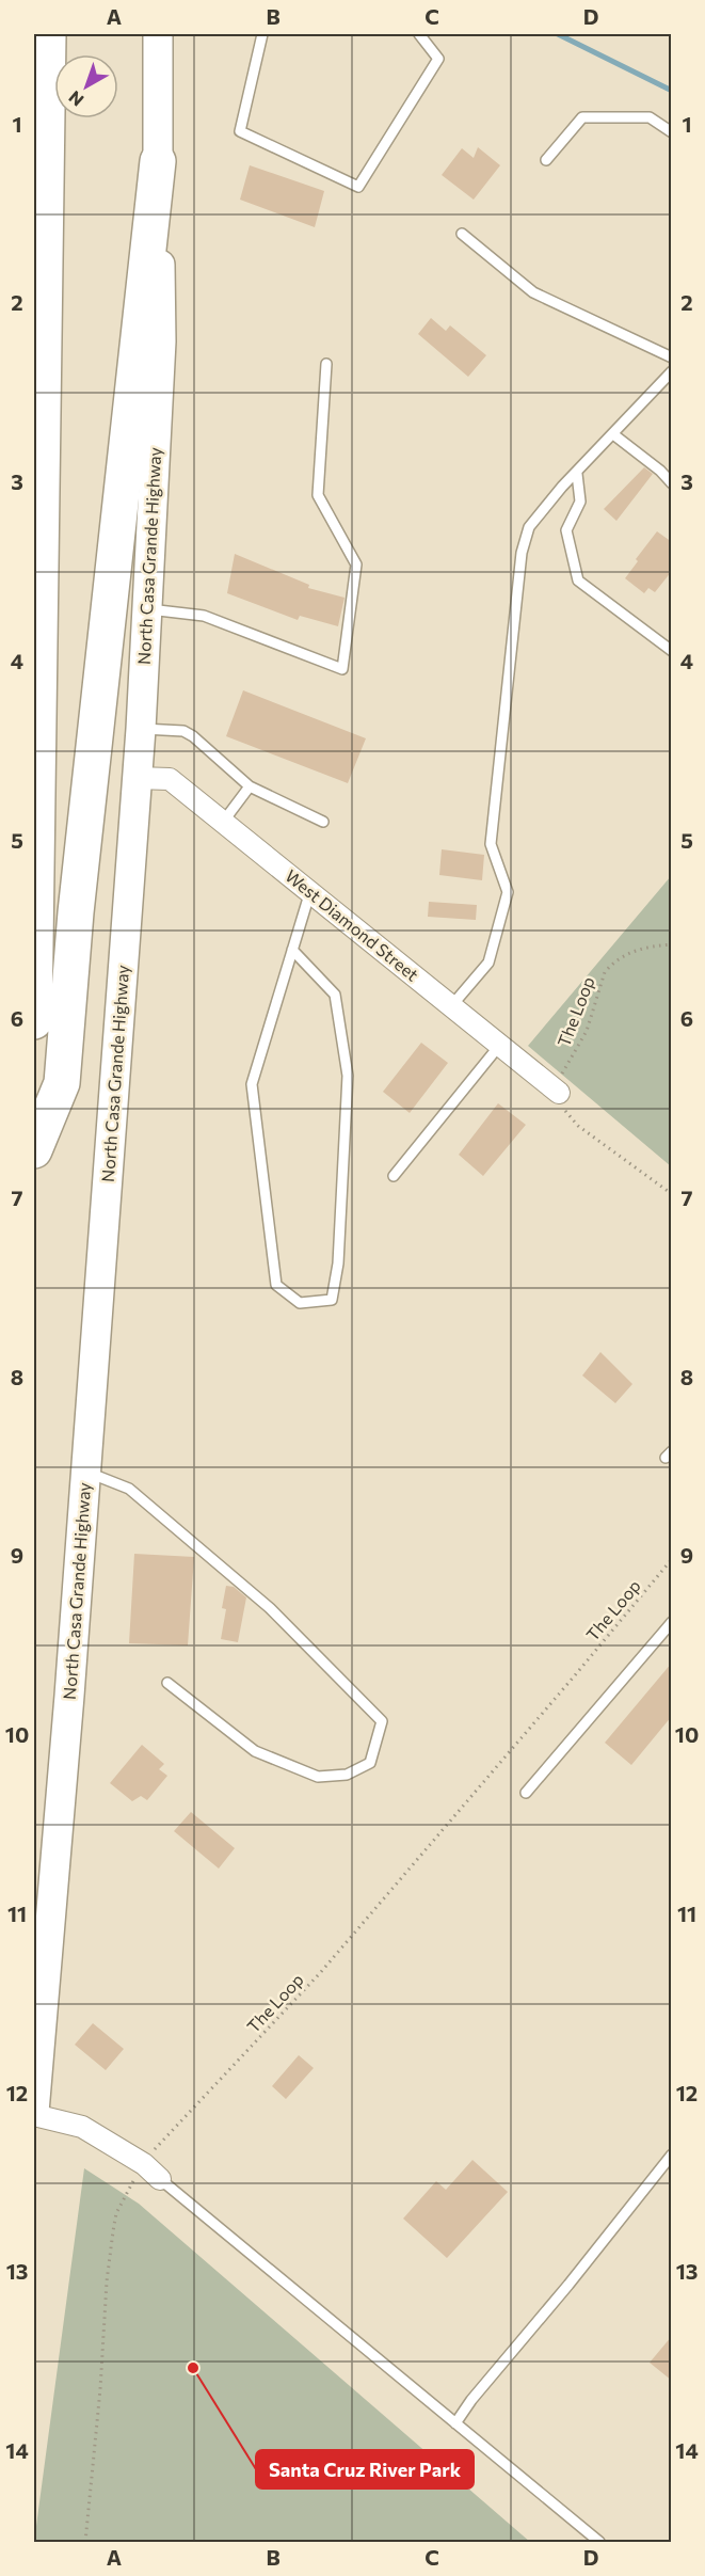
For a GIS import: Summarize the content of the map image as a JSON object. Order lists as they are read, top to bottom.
{
  "streets": {
    "main road": ["North Casa Grande Highway"],
    "street": ["West Diamond Street"],
    "path": ["The Loop"]
  },
  "crossings": [
    ["North Casa Grande Highway", "West Diamond Street"],
    ["West Diamond Street", "The Loop"]
  ],
  "places": ["Santa Cruz River Park"],
  "north": "bottom left",
  "grid": {
    "columns": [
      "A",
      "B",
      "C",
      "D"
    ],
    "rows": [
      "1",
      "2",
      "3",
      "4",
      "5",
      "6",
      "7",
      "8",
      "9",
      "10",
      "11",
      "12",
      "13",
      "14"
    ]
  }
}
